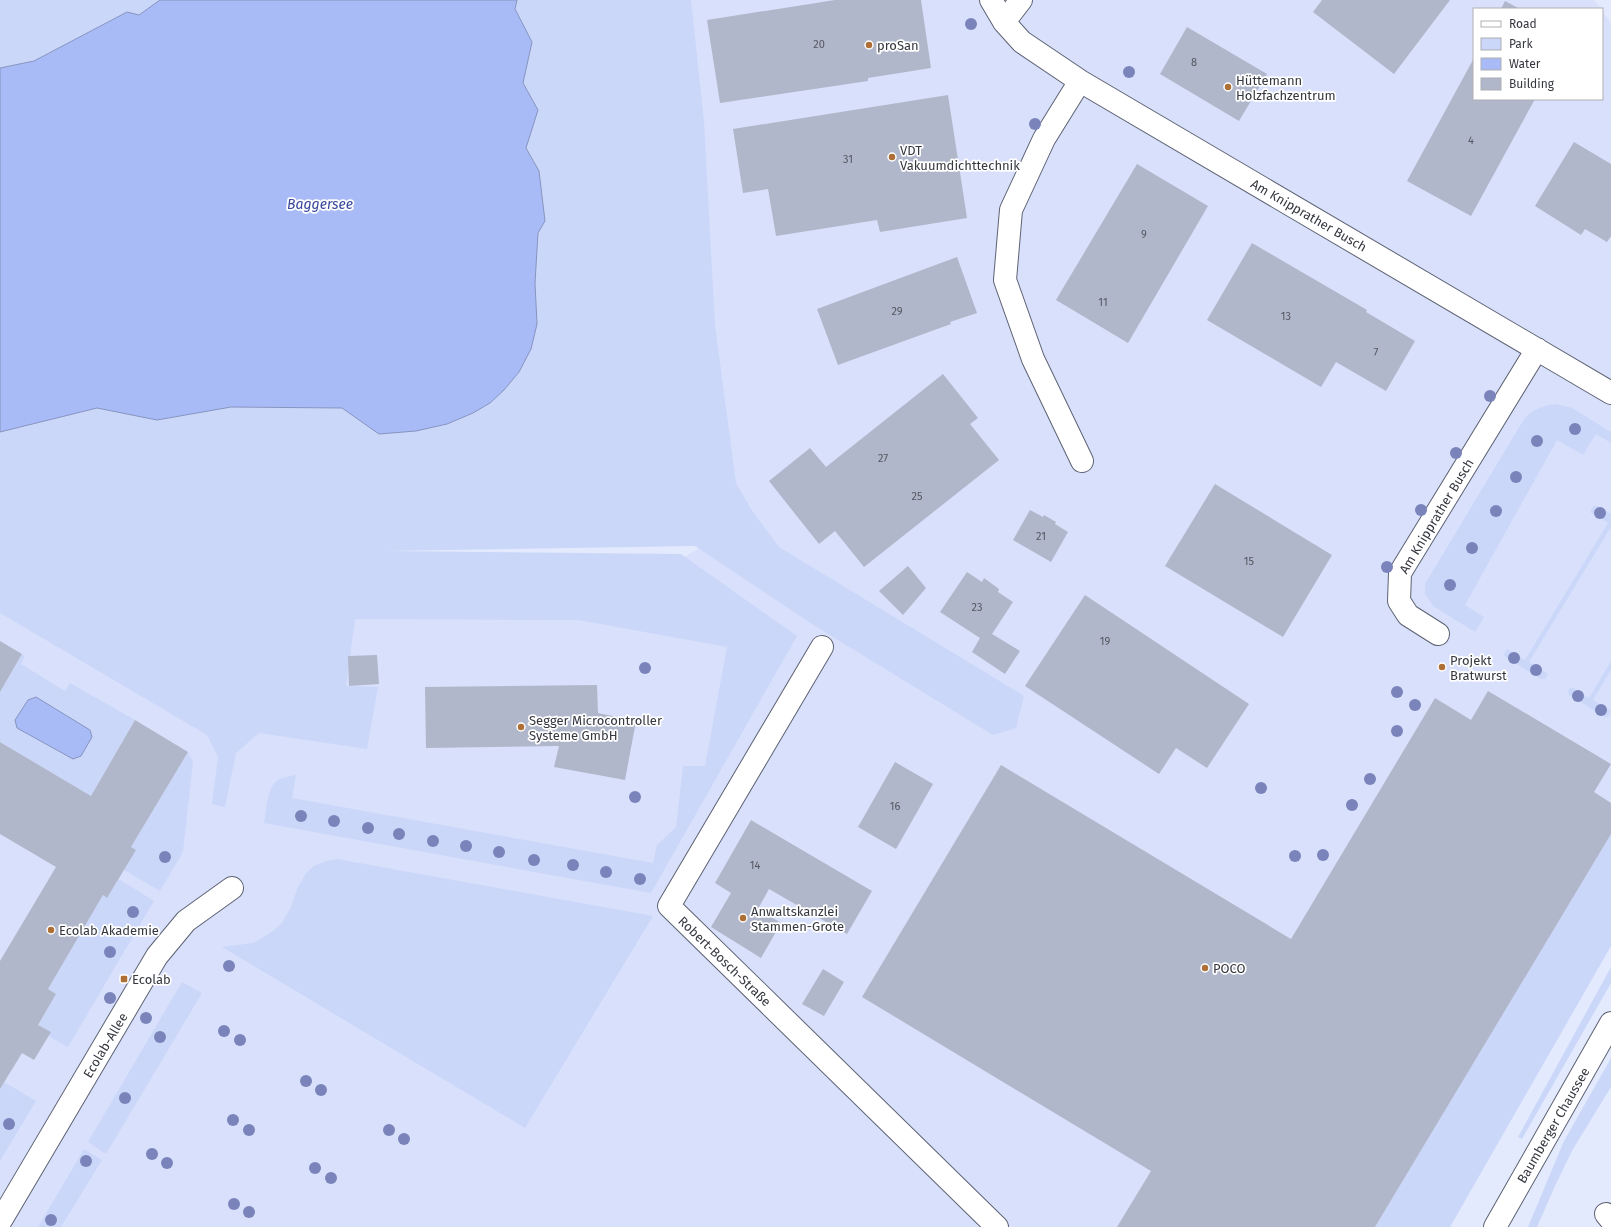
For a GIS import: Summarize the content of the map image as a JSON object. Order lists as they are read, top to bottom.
{
  "streets": {
    "street": [
      "Am Knipprather Busch",
      "Robert-Bosch-Straße",
      "Ecolab-Allee",
      "Baumberger Chaussee"
    ]
  },
  "water": ["Baggersee"],
  "places": {
    "other": [
      "proSan",
      "Hüttemann Holzfachzentrum",
      "VDT Vakuumdichttechnik",
      "Projekt Bratwurst",
      "Segger Microcontroller Systeme GmbH",
      "Anwaltskanzlei Stammen-Grote",
      "Ecolab Akademie",
      "POCO"
    ],
    "transit": ["Ecolab"]
  },
  "house_numbers": [
    "20",
    "8",
    "4",
    "31",
    "9",
    "11",
    "29",
    "13",
    "7",
    "27",
    "25",
    "21",
    "15",
    "23",
    "19",
    "16",
    "14"
  ],
  "legend": [
    "Road",
    "Park",
    "Water",
    "Building"
  ]
}
